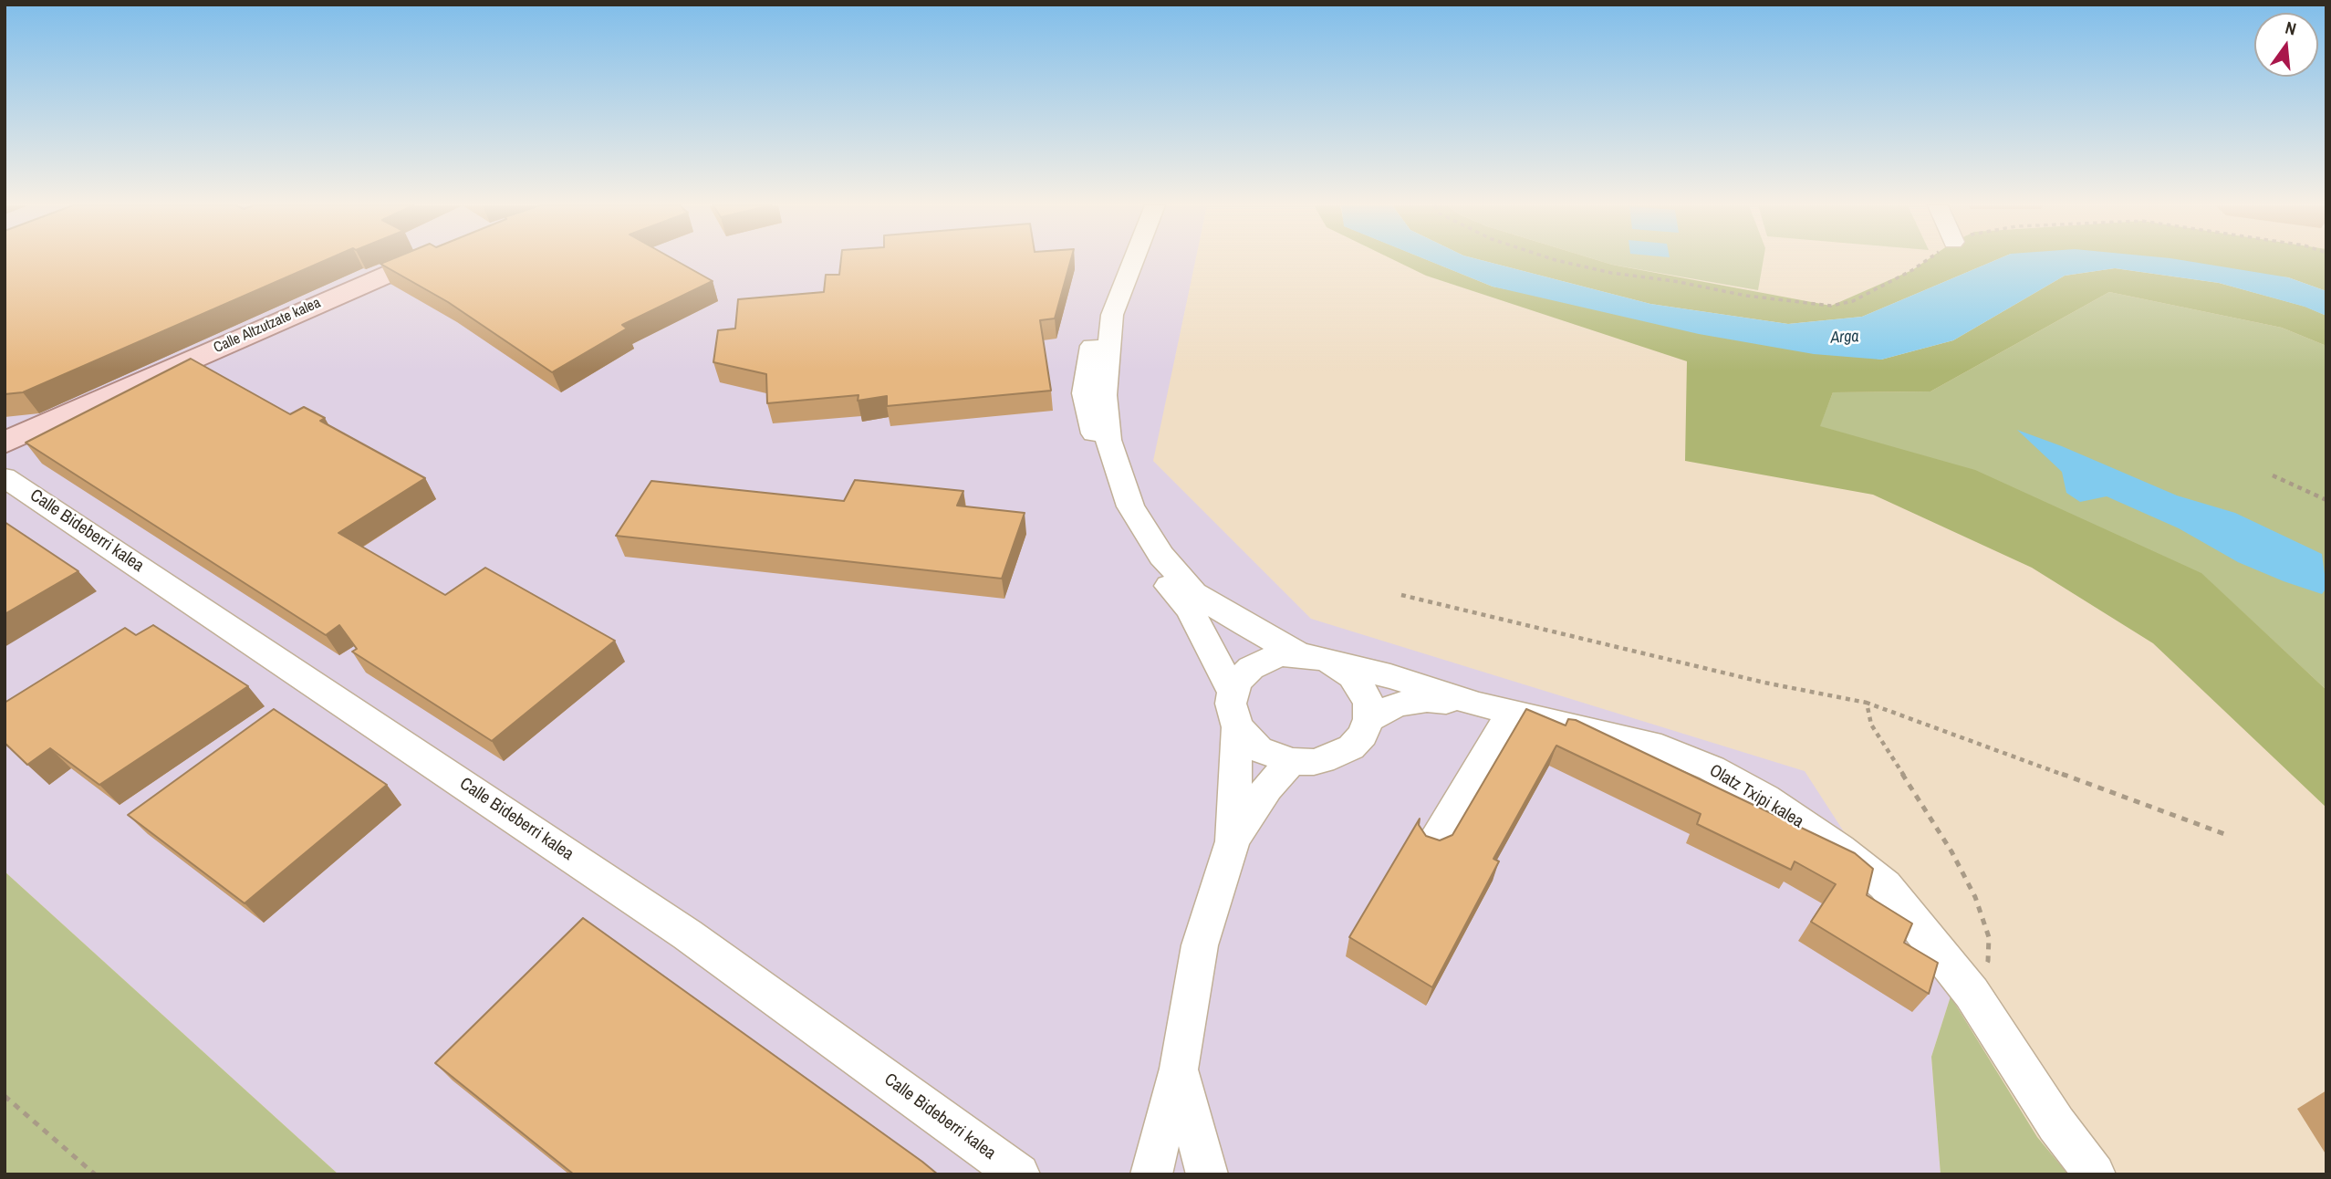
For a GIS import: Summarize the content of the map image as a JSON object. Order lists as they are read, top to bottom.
{
  "streets": {
    "main road": ["Calle Altzutzate kalea"],
    "street": ["Calle Bideberri kalea", "Olatz Txipi kalea"]
  },
  "water": ["Arga"],
  "north": "top"
}
